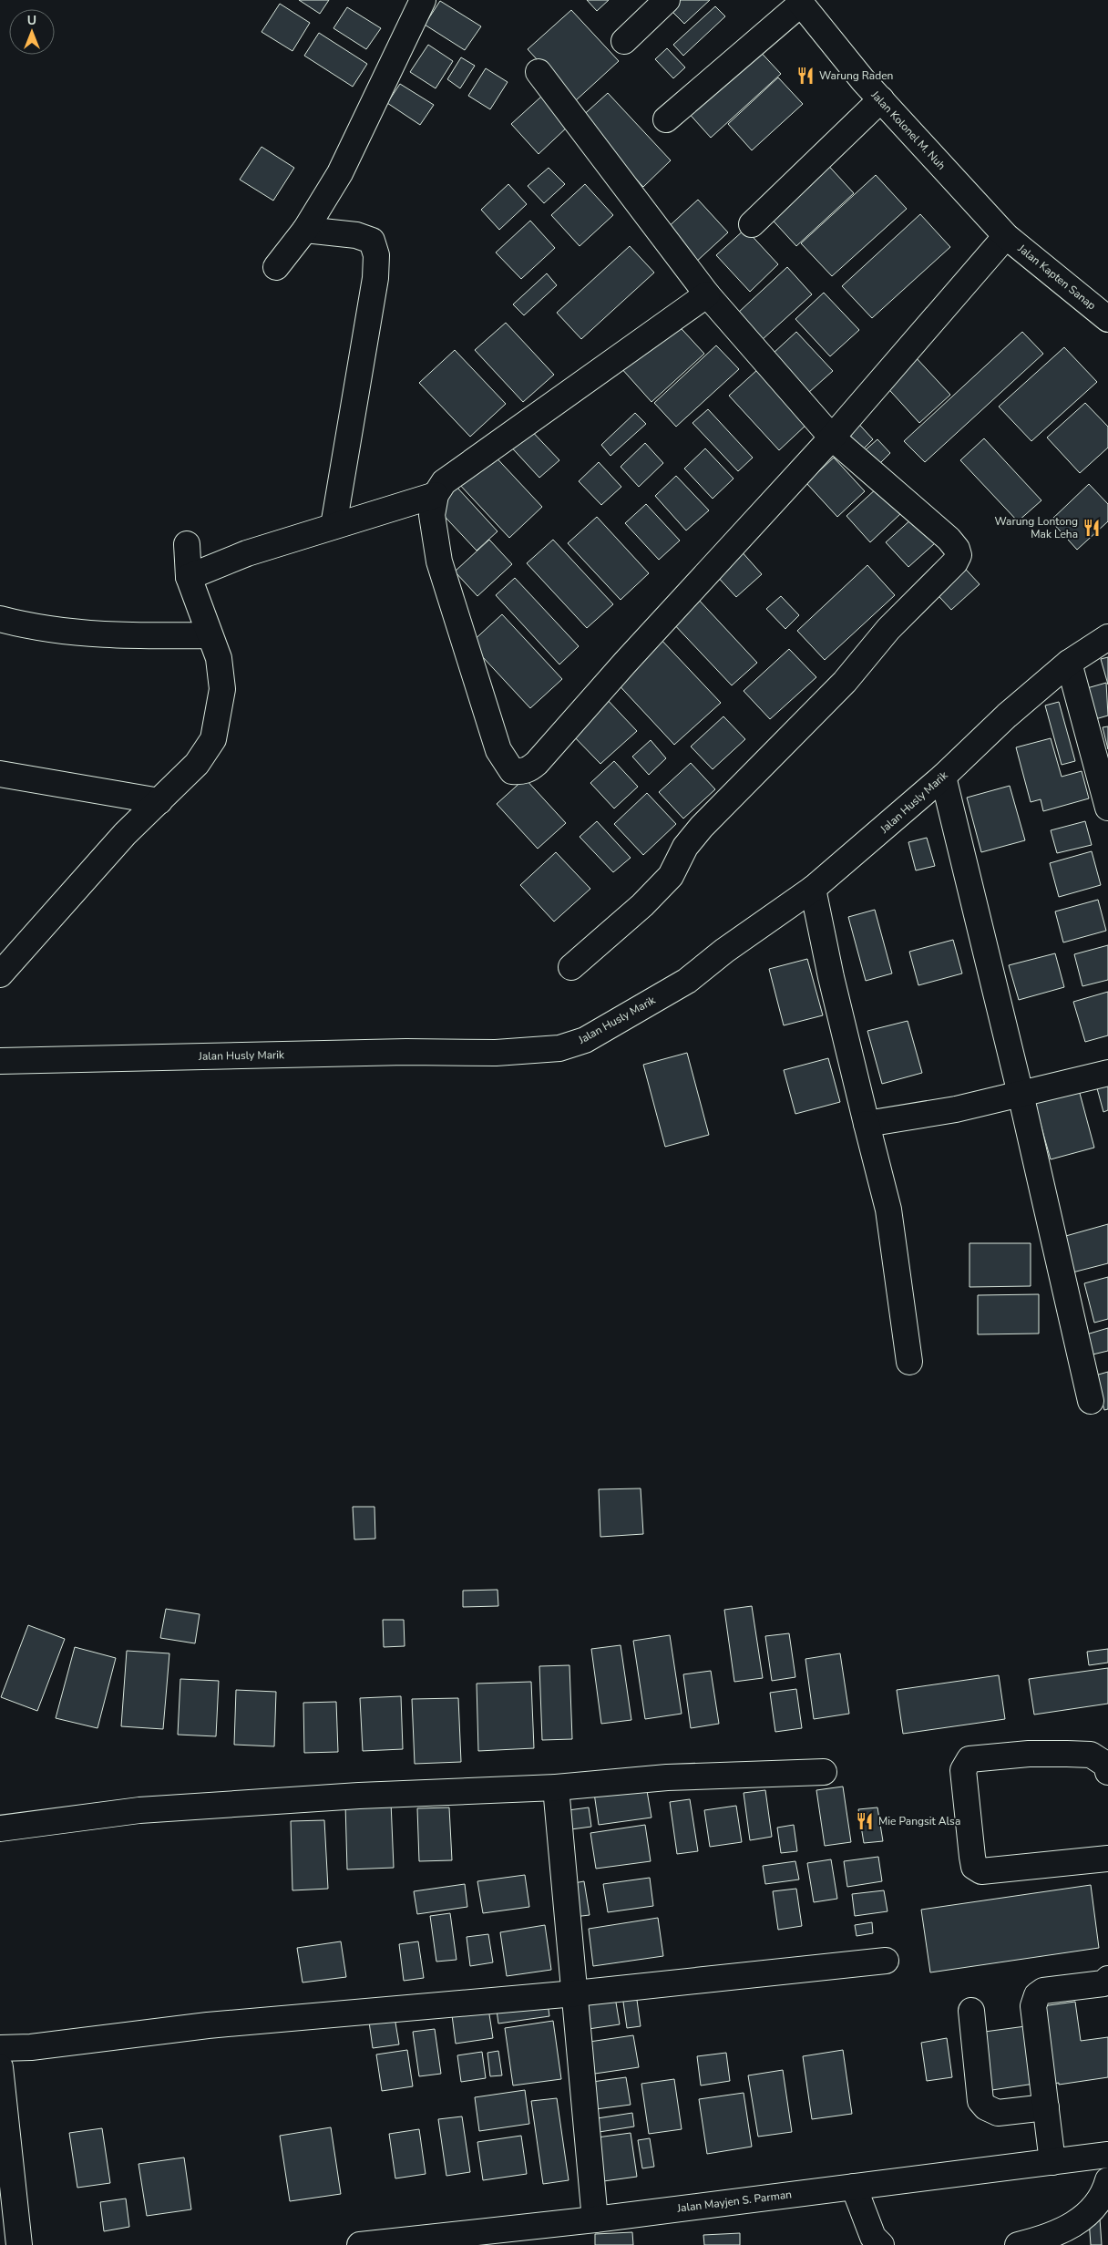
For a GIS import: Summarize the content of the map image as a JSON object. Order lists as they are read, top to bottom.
{
  "streets": {
    "street": [
      "Jalan Kolonel M. Nuh",
      "Jalan Kapten Sanap",
      "Jalan Husly Marik",
      "Jalan Mayjen S. Parman"
    ]
  },
  "crossings": [
    ["Jalan Kolonel M. Nuh", "Jalan Kapten Sanap"]
  ],
  "places": {
    "restaurant": ["Warung Raden", "Warung Lontong Mak Leha", "Mie Pangsit Alsa"]
  },
  "north": "top"
}
